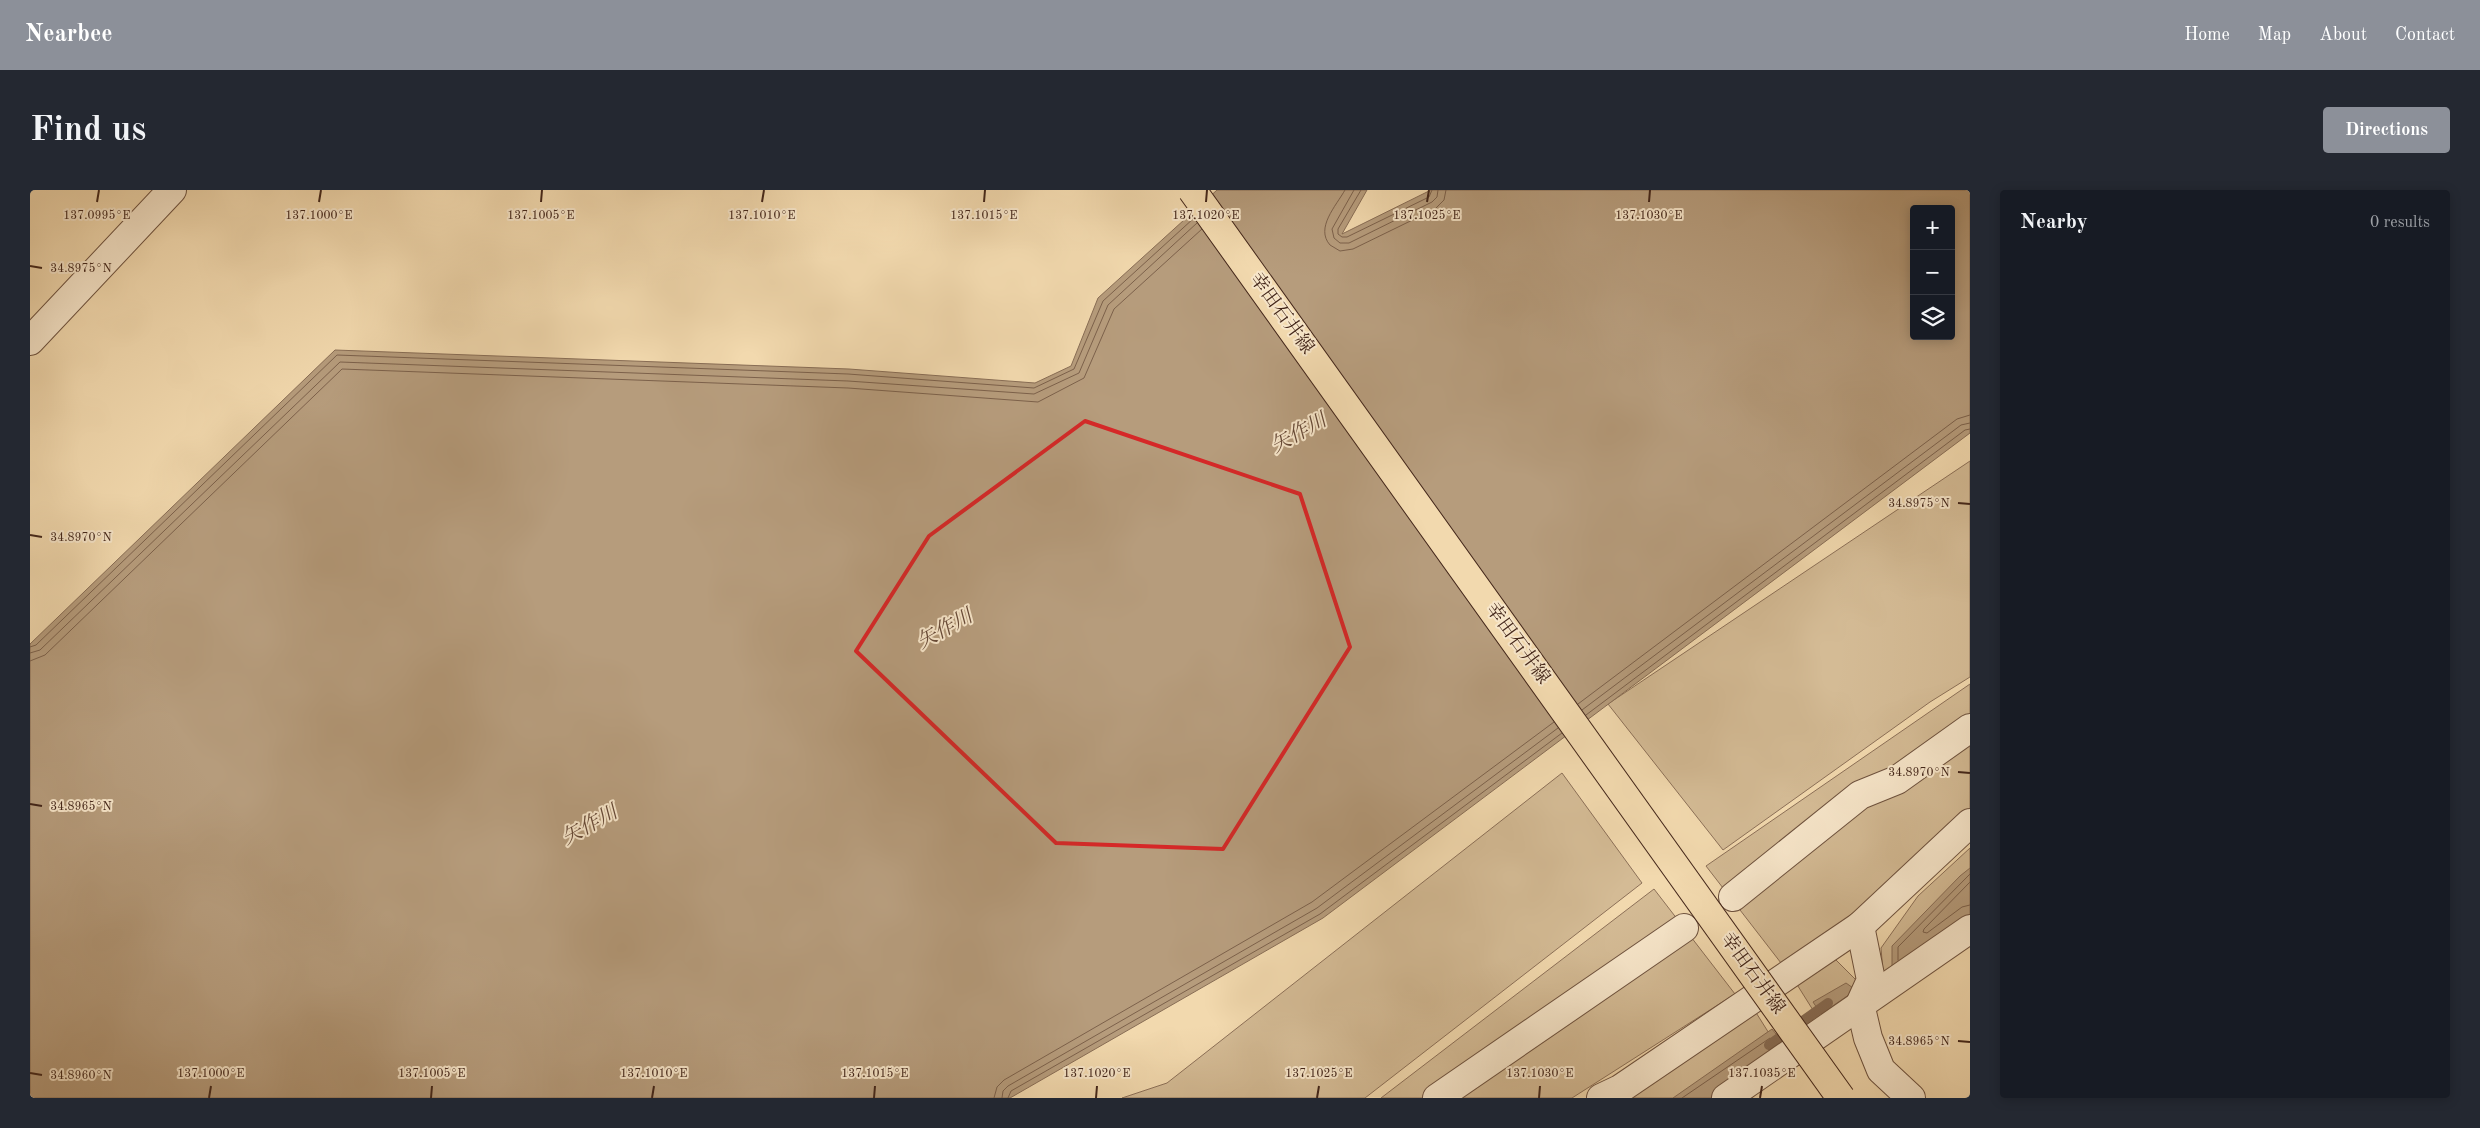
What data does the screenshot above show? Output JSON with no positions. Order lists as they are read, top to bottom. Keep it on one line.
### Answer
{"streets":{"main road":["幸田石井線"]},"water":["矢作川"],"page":{"header":"Nearbee","nav":["Home","Map","About","Contact"],"buttons":"Directions","title":"Find us","heading":["Nearby","0 results"],"map_buttons":["+","−"]},"coordinates":["137.0995°E","137.1000°E","137.1005°E","137.1010°E","137.1015°E","137.1020°E","137.1025°E","137.1030°E","34.8975°N","34.8970°N","34.8965°N","137.1035°E","34.8960°N"]}
